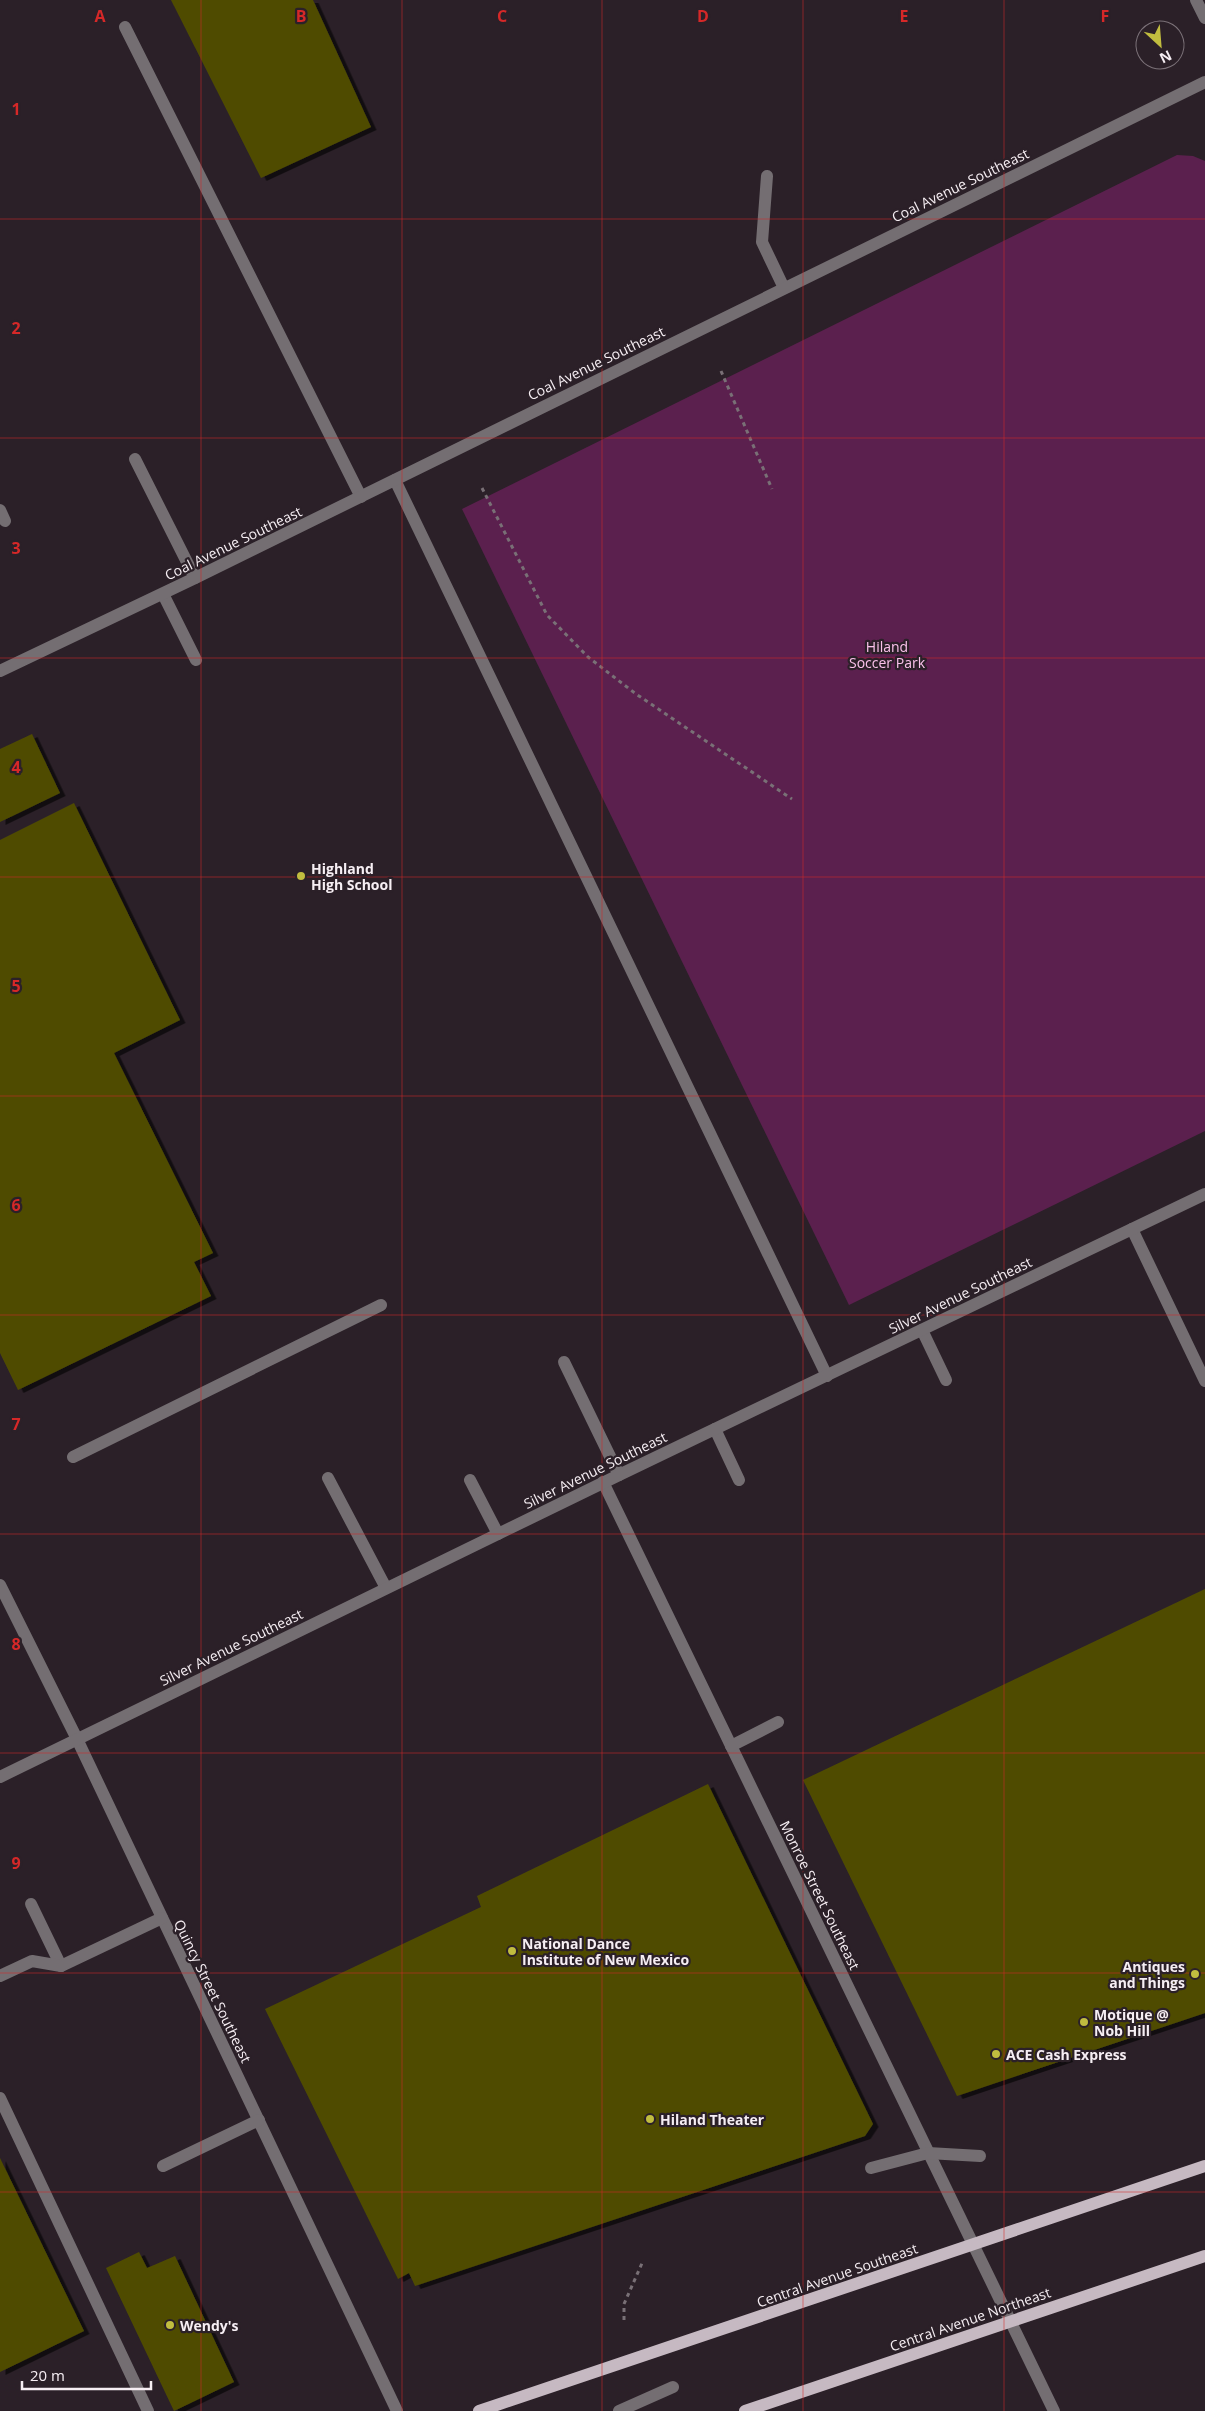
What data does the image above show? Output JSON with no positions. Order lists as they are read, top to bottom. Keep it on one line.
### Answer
{"streets":{"main road":["Central Avenue Southeast","Central Avenue Northeast"],"street":["Coal Avenue Southeast","Silver Avenue Southeast","Monroe Street Southeast","Quincy Street Southeast"]},"crossings":[["Silver Avenue Southeast","Monroe Street Southeast"],["Silver Avenue Southeast","Quincy Street Southeast"],["Monroe Street Southeast","Central Avenue Southeast"],["Monroe Street Southeast","Central Avenue Northeast"]],"parks":["Hiland Soccer Park"],"places":["Highland High School","National Dance Institute of New Mexico","Antiques and Things","Motique @ Nob Hill","ACE Cash Express","Hiland Theater","Wendy's"],"scale_bar":"20 m","north":"bottom right","grid":{"columns":["A","B","C","D","E","F"],"rows":["1","2","3","4","5","6","7","8","9"]}}
